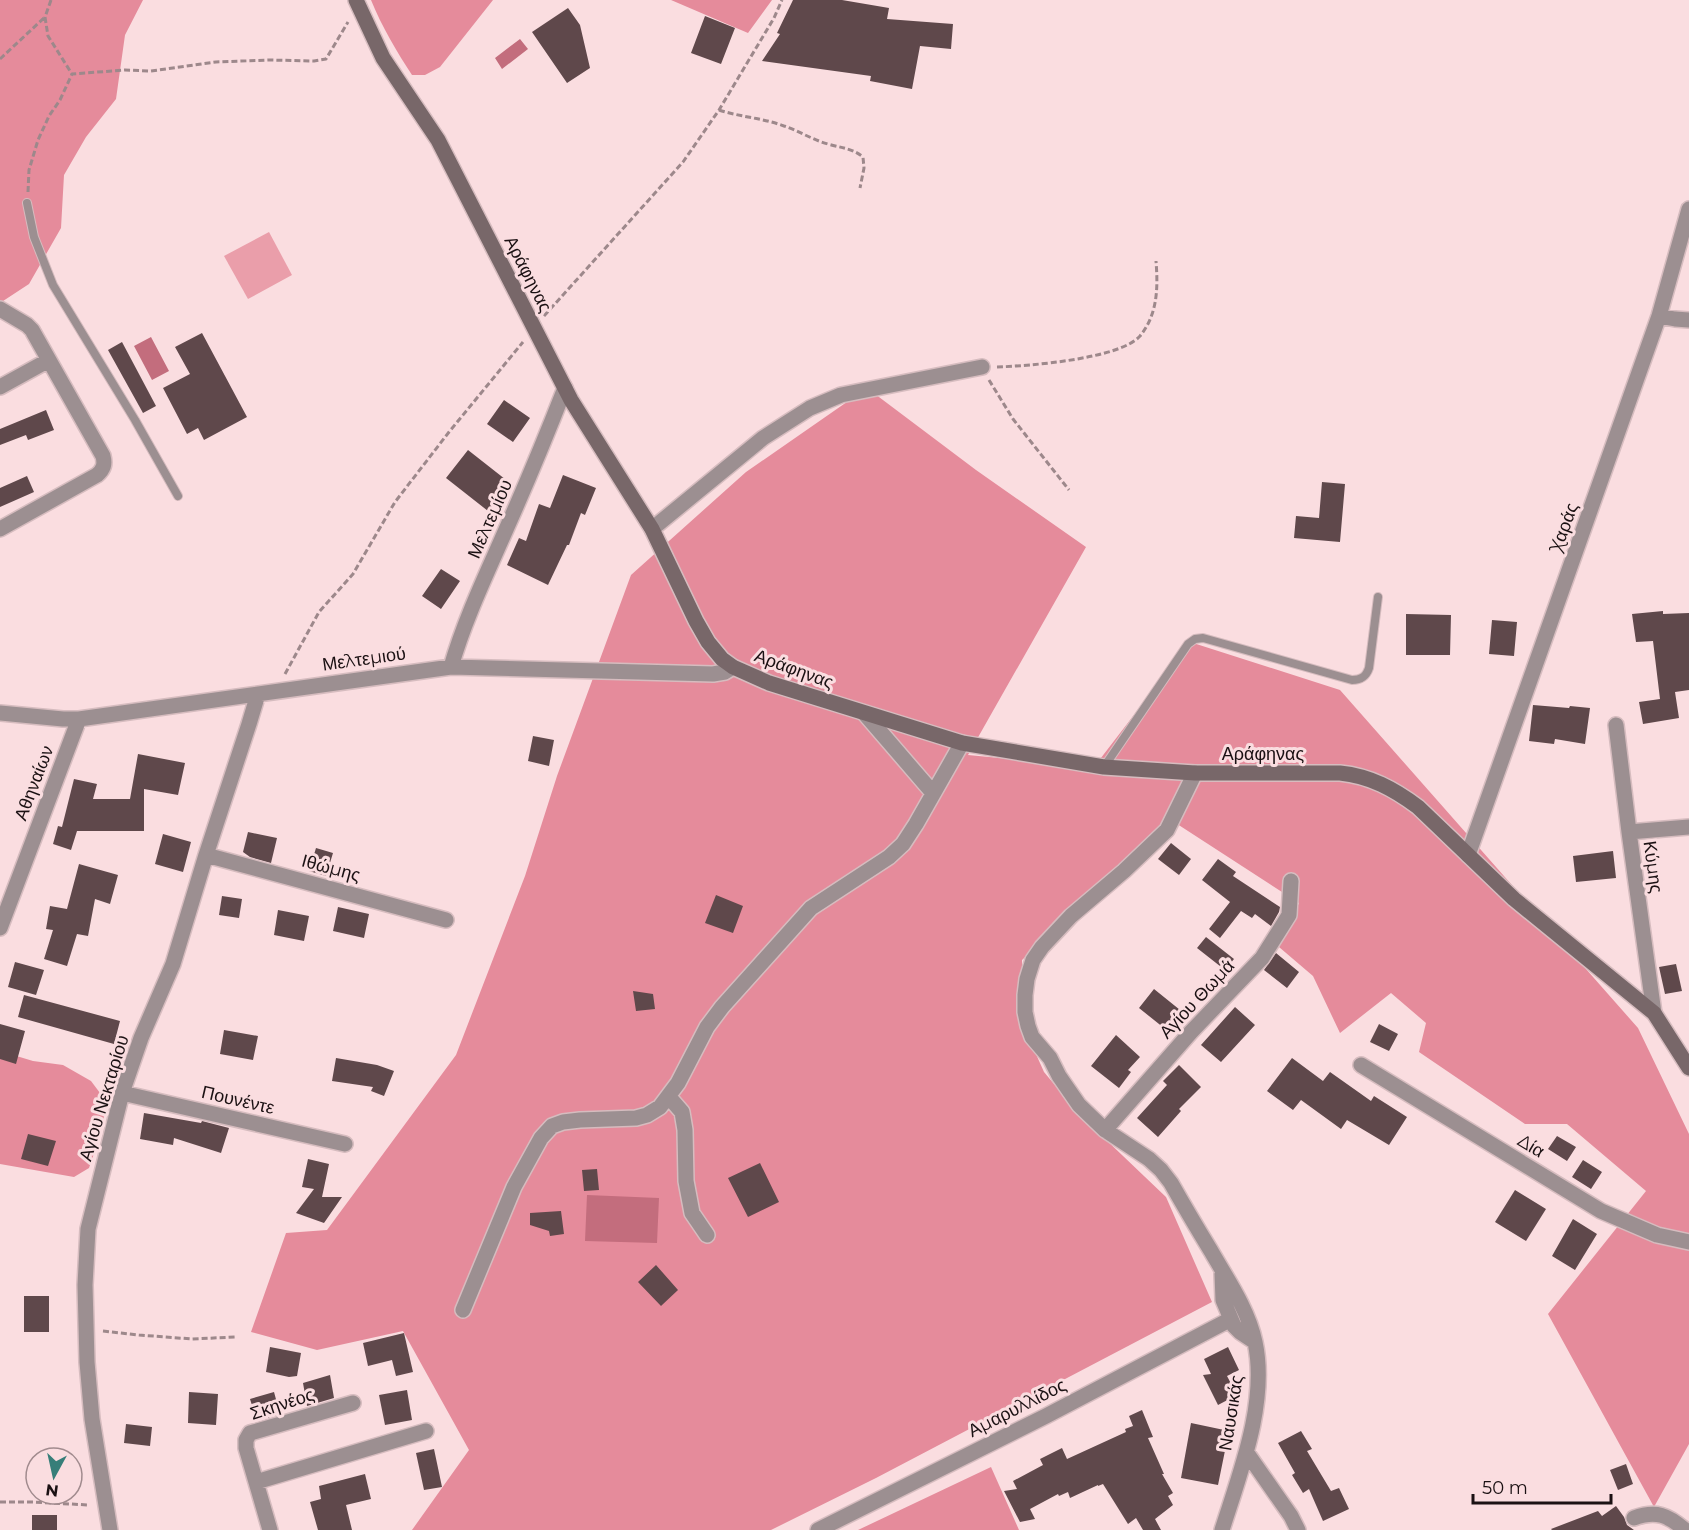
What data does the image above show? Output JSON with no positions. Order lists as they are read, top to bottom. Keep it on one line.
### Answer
{"streets":{"main road":["Αράφηνας"],"street":["Μελτεμίου","Χαράς","Μελτεμιού","Αθηναίων","Κύμης","Ιθώμης","Αγίου Θωμά","Αγίου Νεκταρίου","Πουνέντε","Δία","Σκηνέος","Αμαρυλλίδος","Ναυσικάς"]},"crossings":[["Αράφηνας","Μελτεμίου"],["Αράφηνας","Χαράς"],["Αράφηνας","Μελτεμιού"],["Αράφηνας","Κύμης"],["Αράφηνας","Ναυσικάς"],["Μελτεμίου","Μελτεμιού"],["Μελτεμιού","Αθηναίων"],["Μελτεμιού","Αγίου Νεκταρίου"],["Ιθώμης","Αγίου Νεκταρίου"],["Αγίου Θωμά","Ναυσικάς"],["Αγίου Νεκταρίου","Πουνέντε"]],"scale_bar":"50 m","north":"bottom"}
